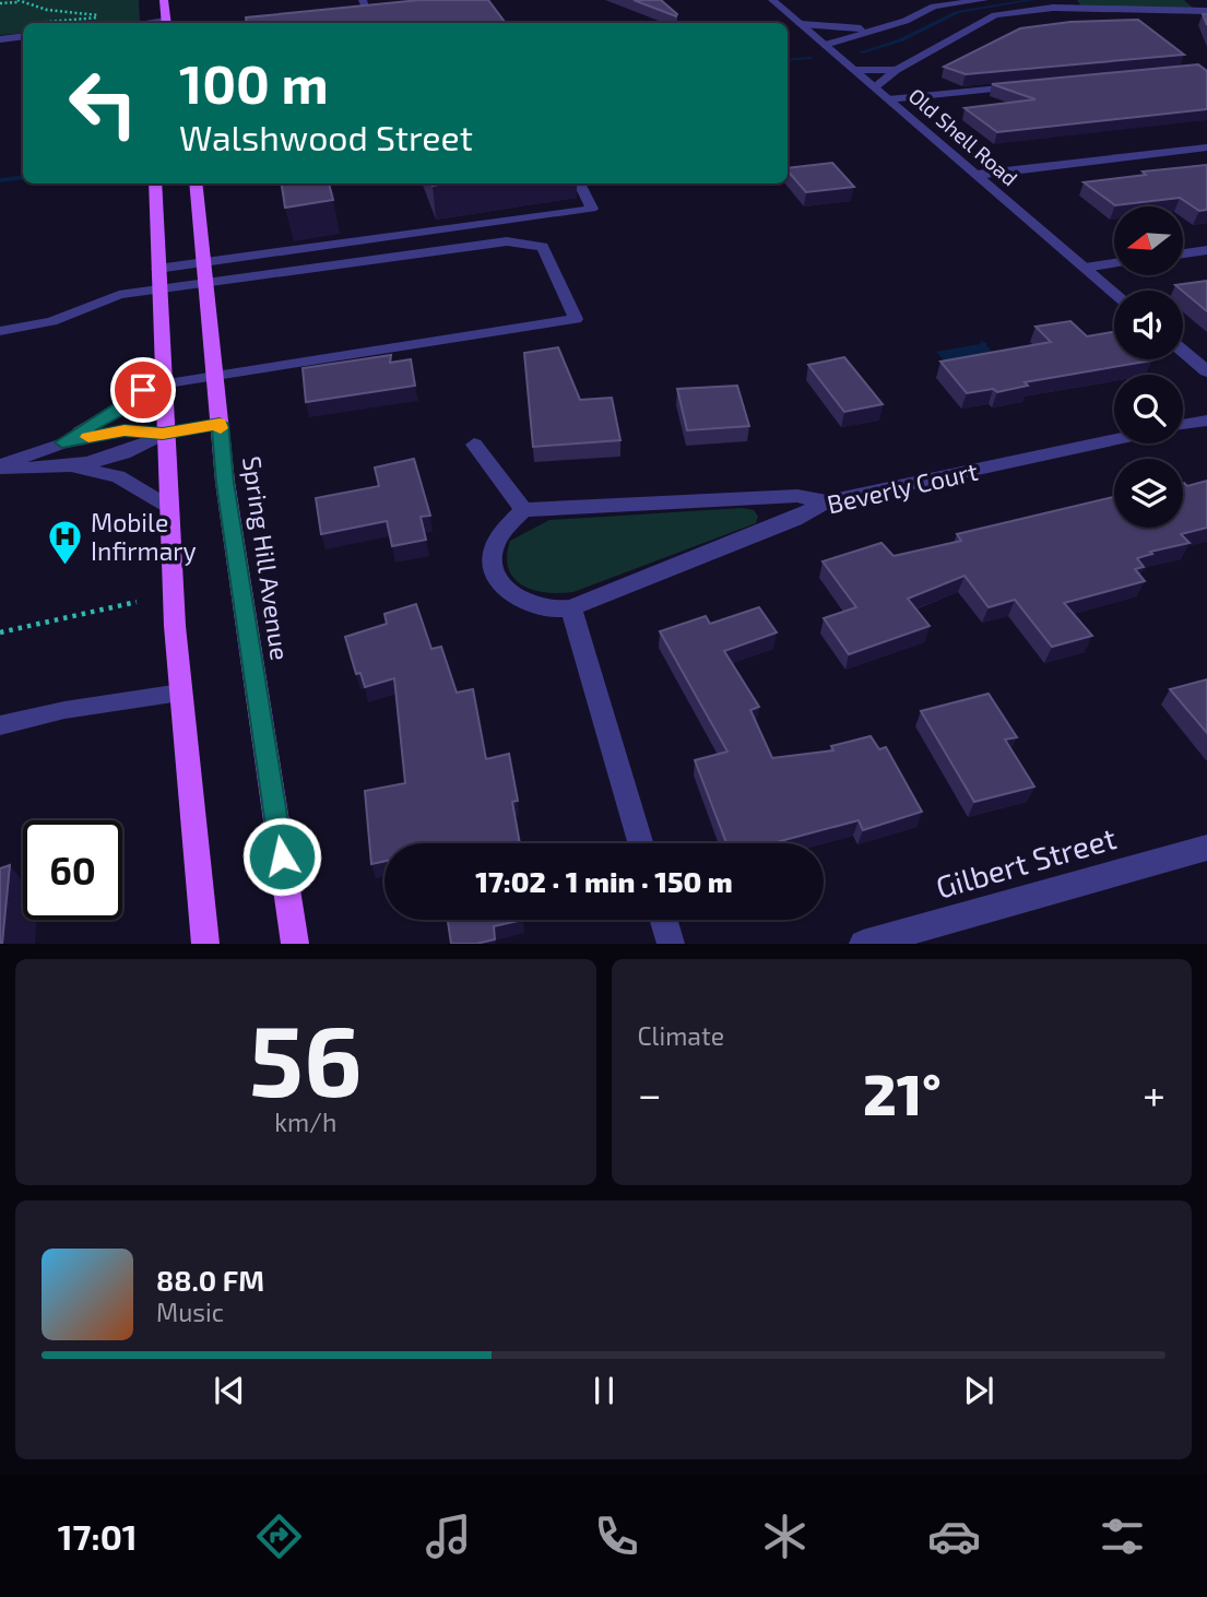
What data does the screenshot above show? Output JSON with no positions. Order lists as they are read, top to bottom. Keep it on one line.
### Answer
{"streets":{"main road":["Spring Hill Avenue"],"street":["Old Shell Road","Beverly Court","Gilbert Street"]},"places":{"hospital":["Mobile Infirmary"]},"north":"left","page":{"turn":["100 m","Walshwood Street"],"limit":"60","trip":"17:02 · 1 min · 150 m","tile":[["56","km/h"],"Climate"],"heat":["−","21°","+"],"song":["88.0 FM","Music"],"tabs":"17:01"}}
